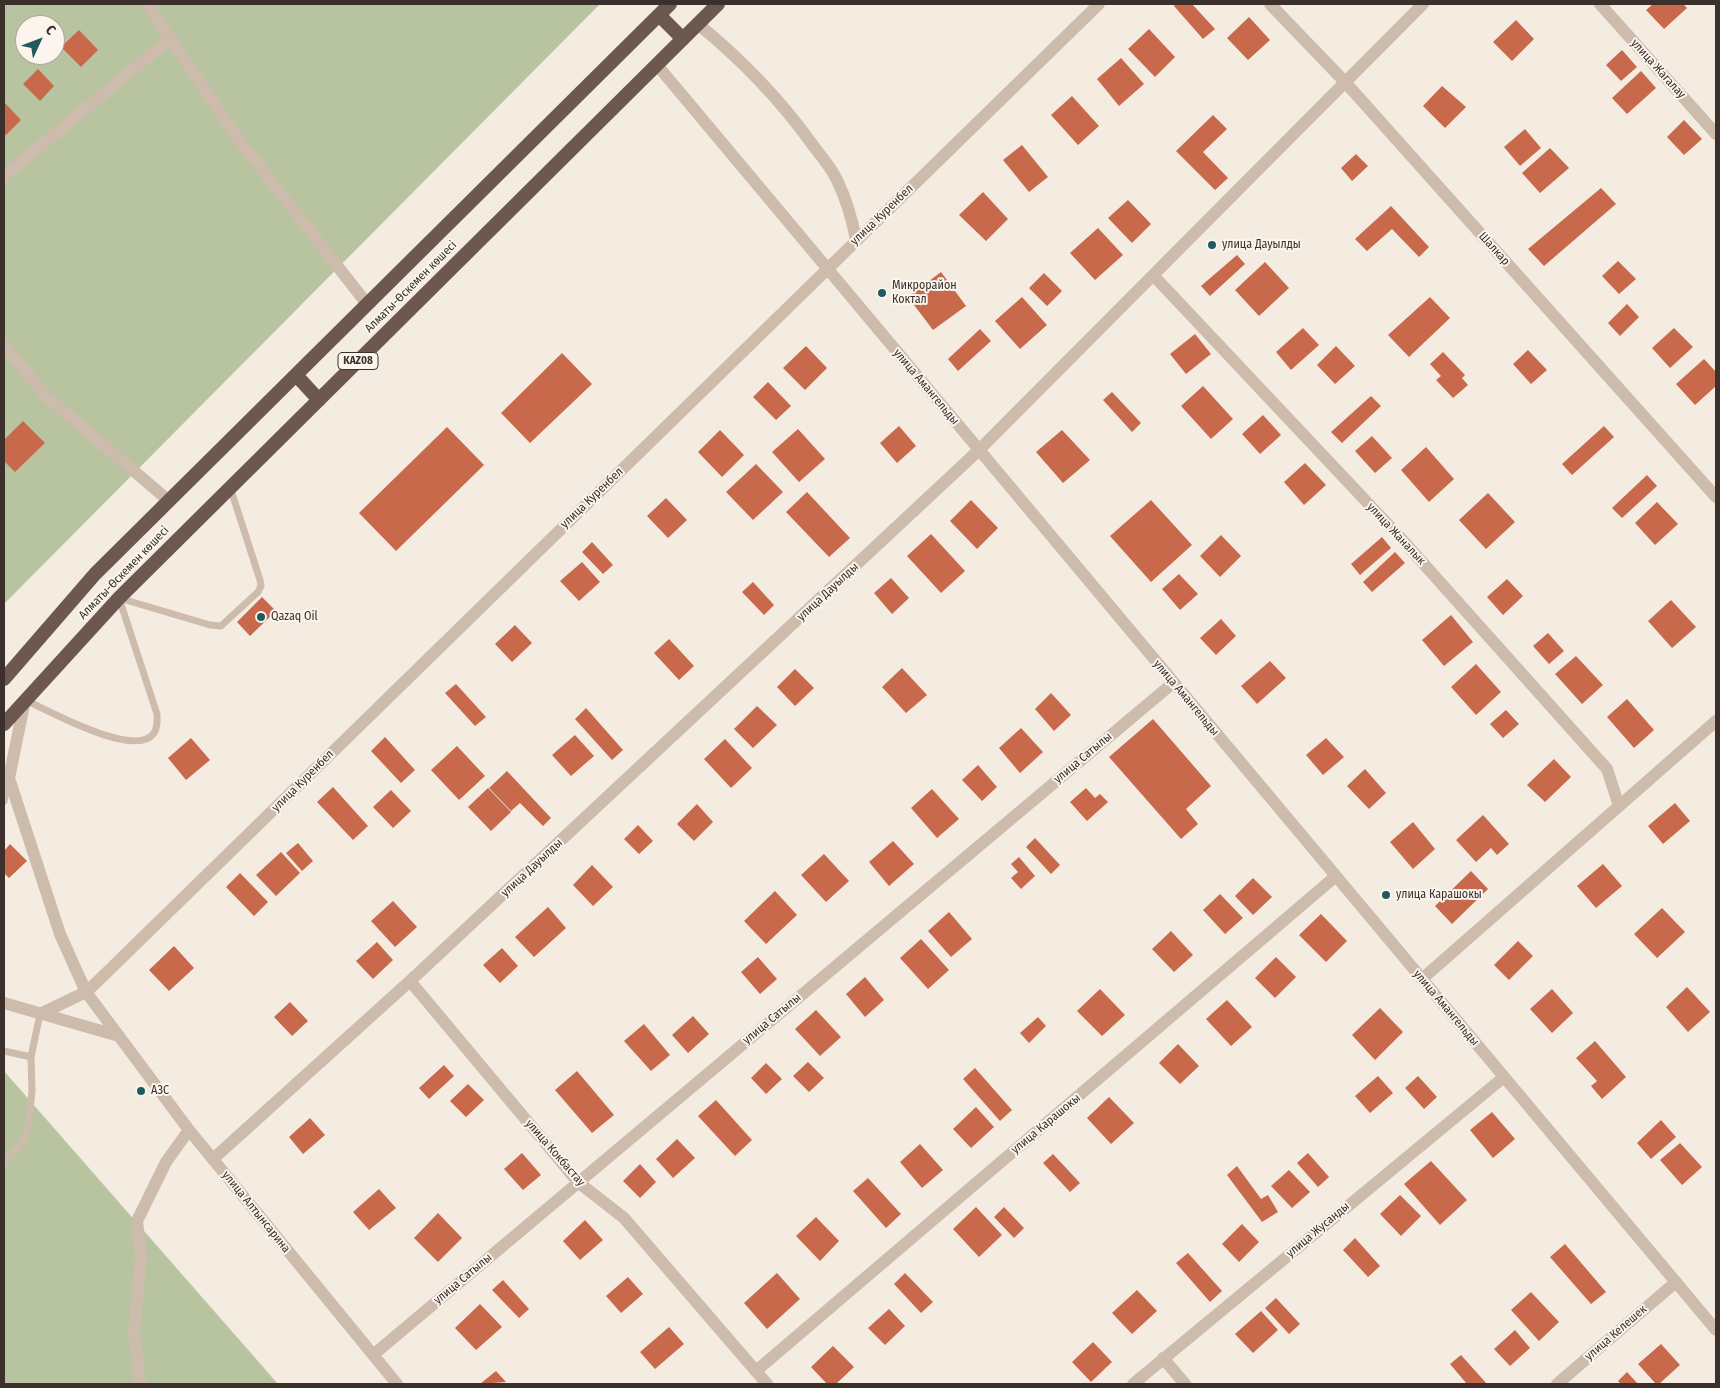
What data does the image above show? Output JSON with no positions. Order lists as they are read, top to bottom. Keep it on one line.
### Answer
{"streets":{"highway":["Алматы-Өскемен көшесі","KAZ08"],"street":["улица Жагалау","улица Куренбел","Шалкар","улица Амангельды","улица Жаналык","улица Дауылды","улица Сатылы","улица Карашокы","улица Кокбастау","улица Алтынсарина","улица Жусанды","улица Келешек"]},"crossings":[["улица Куренбел","улица Амангельды"],["улица Куренбел","улица Алтынсарина"],["Шалкар","улица Дауылды"],["Алматы-Өскемен көшесі","улица Амангельды"],["улица Амангельды","улица Дауылды"],["улица Амангельды","улица Сатылы"],["улица Амангельды","улица Карашокы"],["улица Амангельды","улица Жусанды"],["улица Амангельды","улица Келешек"],["улица Жаналык","улица Дауылды"],["улица Дауылды","улица Кокбастау"],["улица Дауылды","улица Алтынсарина"],["улица Сатылы","улица Кокбастау"],["улица Сатылы","улица Алтынсарина"],["улица Карашокы","улица Кокбастау"]],"places":["улица Дауылды","Микрорайон Коктал","Qazaq Oil","улица Карашокы","АЗС"],"north":"top right"}
